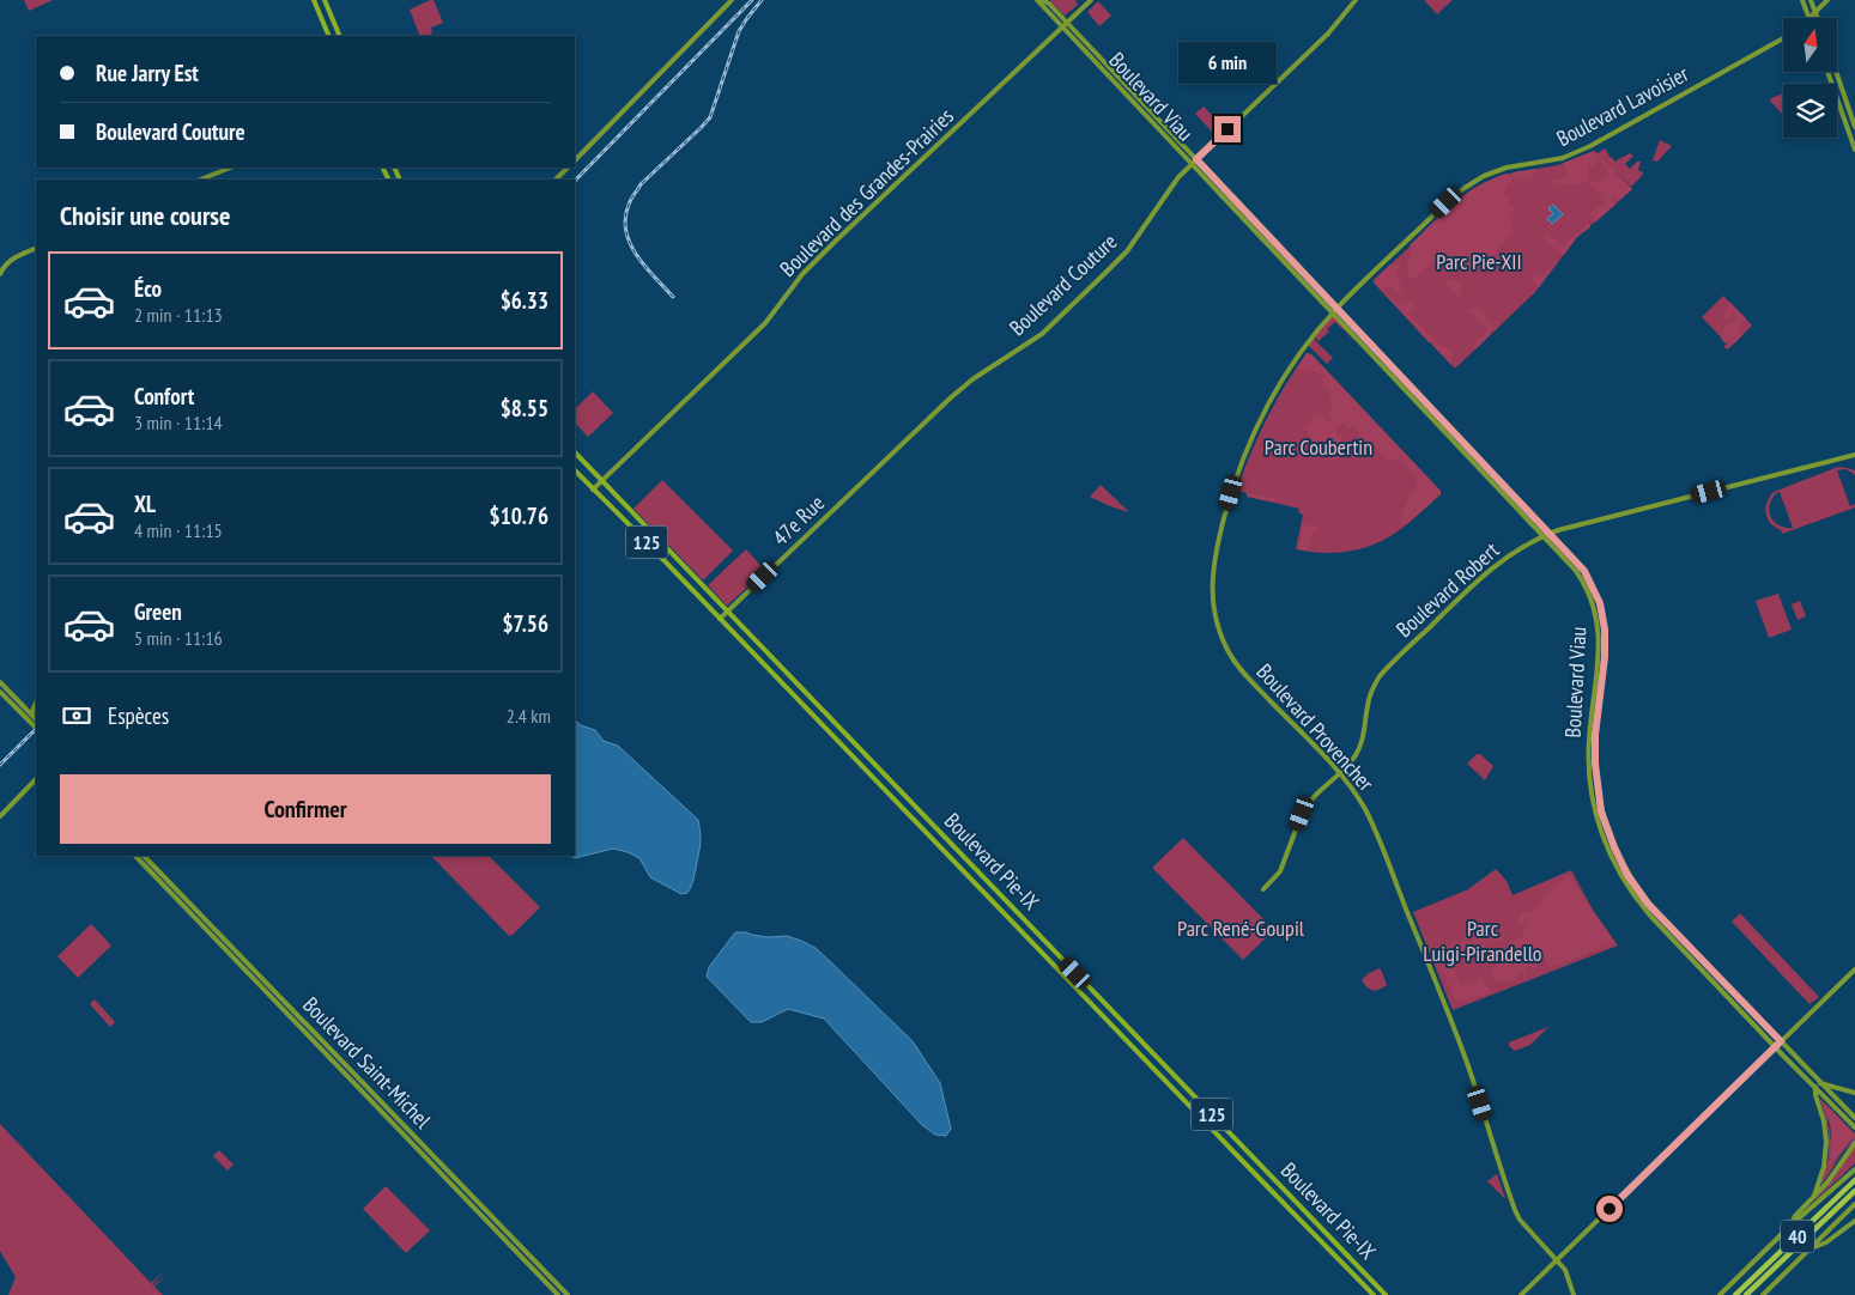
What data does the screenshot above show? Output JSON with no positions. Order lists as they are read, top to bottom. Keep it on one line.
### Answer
{"streets":{"highway":["40"],"main road":["Boulevard Viau","Boulevard Lavoisier","Boulevard des Grandes-Prairies","Boulevard Couture","47e Rue","125","Boulevard Robert","Boulevard Provencher","Boulevard Pie-IX","Boulevard Saint-Michel"]},"crossings":[["Boulevard Viau","Boulevard Lavoisier"],["Boulevard Viau","Boulevard des Grandes-Prairies"],["Boulevard Viau","Boulevard Couture"],["Boulevard Viau","Boulevard Robert"],["Boulevard Lavoisier","Boulevard Provencher"],["Boulevard des Grandes-Prairies","Boulevard Pie-IX"],["Boulevard Couture","47e Rue"],["47e Rue","Boulevard Pie-IX"],["Boulevard Robert","Boulevard Provencher"]],"parks":["Parc Pie-XII","Parc Coubertin","Parc René-Goupil","Parc Luigi-Pirandello"],"north":"top","page":{"banner":["Rue Jarry Est","Boulevard Couture"],"bubble":"6 min","heading":"Choisir une course","list":[{"name":"Éco","note":"2 min · 11:13","value":"$6.33"},{"name":"Confort","note":"3 min · 11:14","value":"$8.55"},{"name":"XL","note":"4 min · 11:15","value":"$10.76"},{"name":"Green","note":"5 min · 11:16","value":"$7.56"}],"pay":["Espèces","2.4 km"],"buttons":"Confirmer"}}
